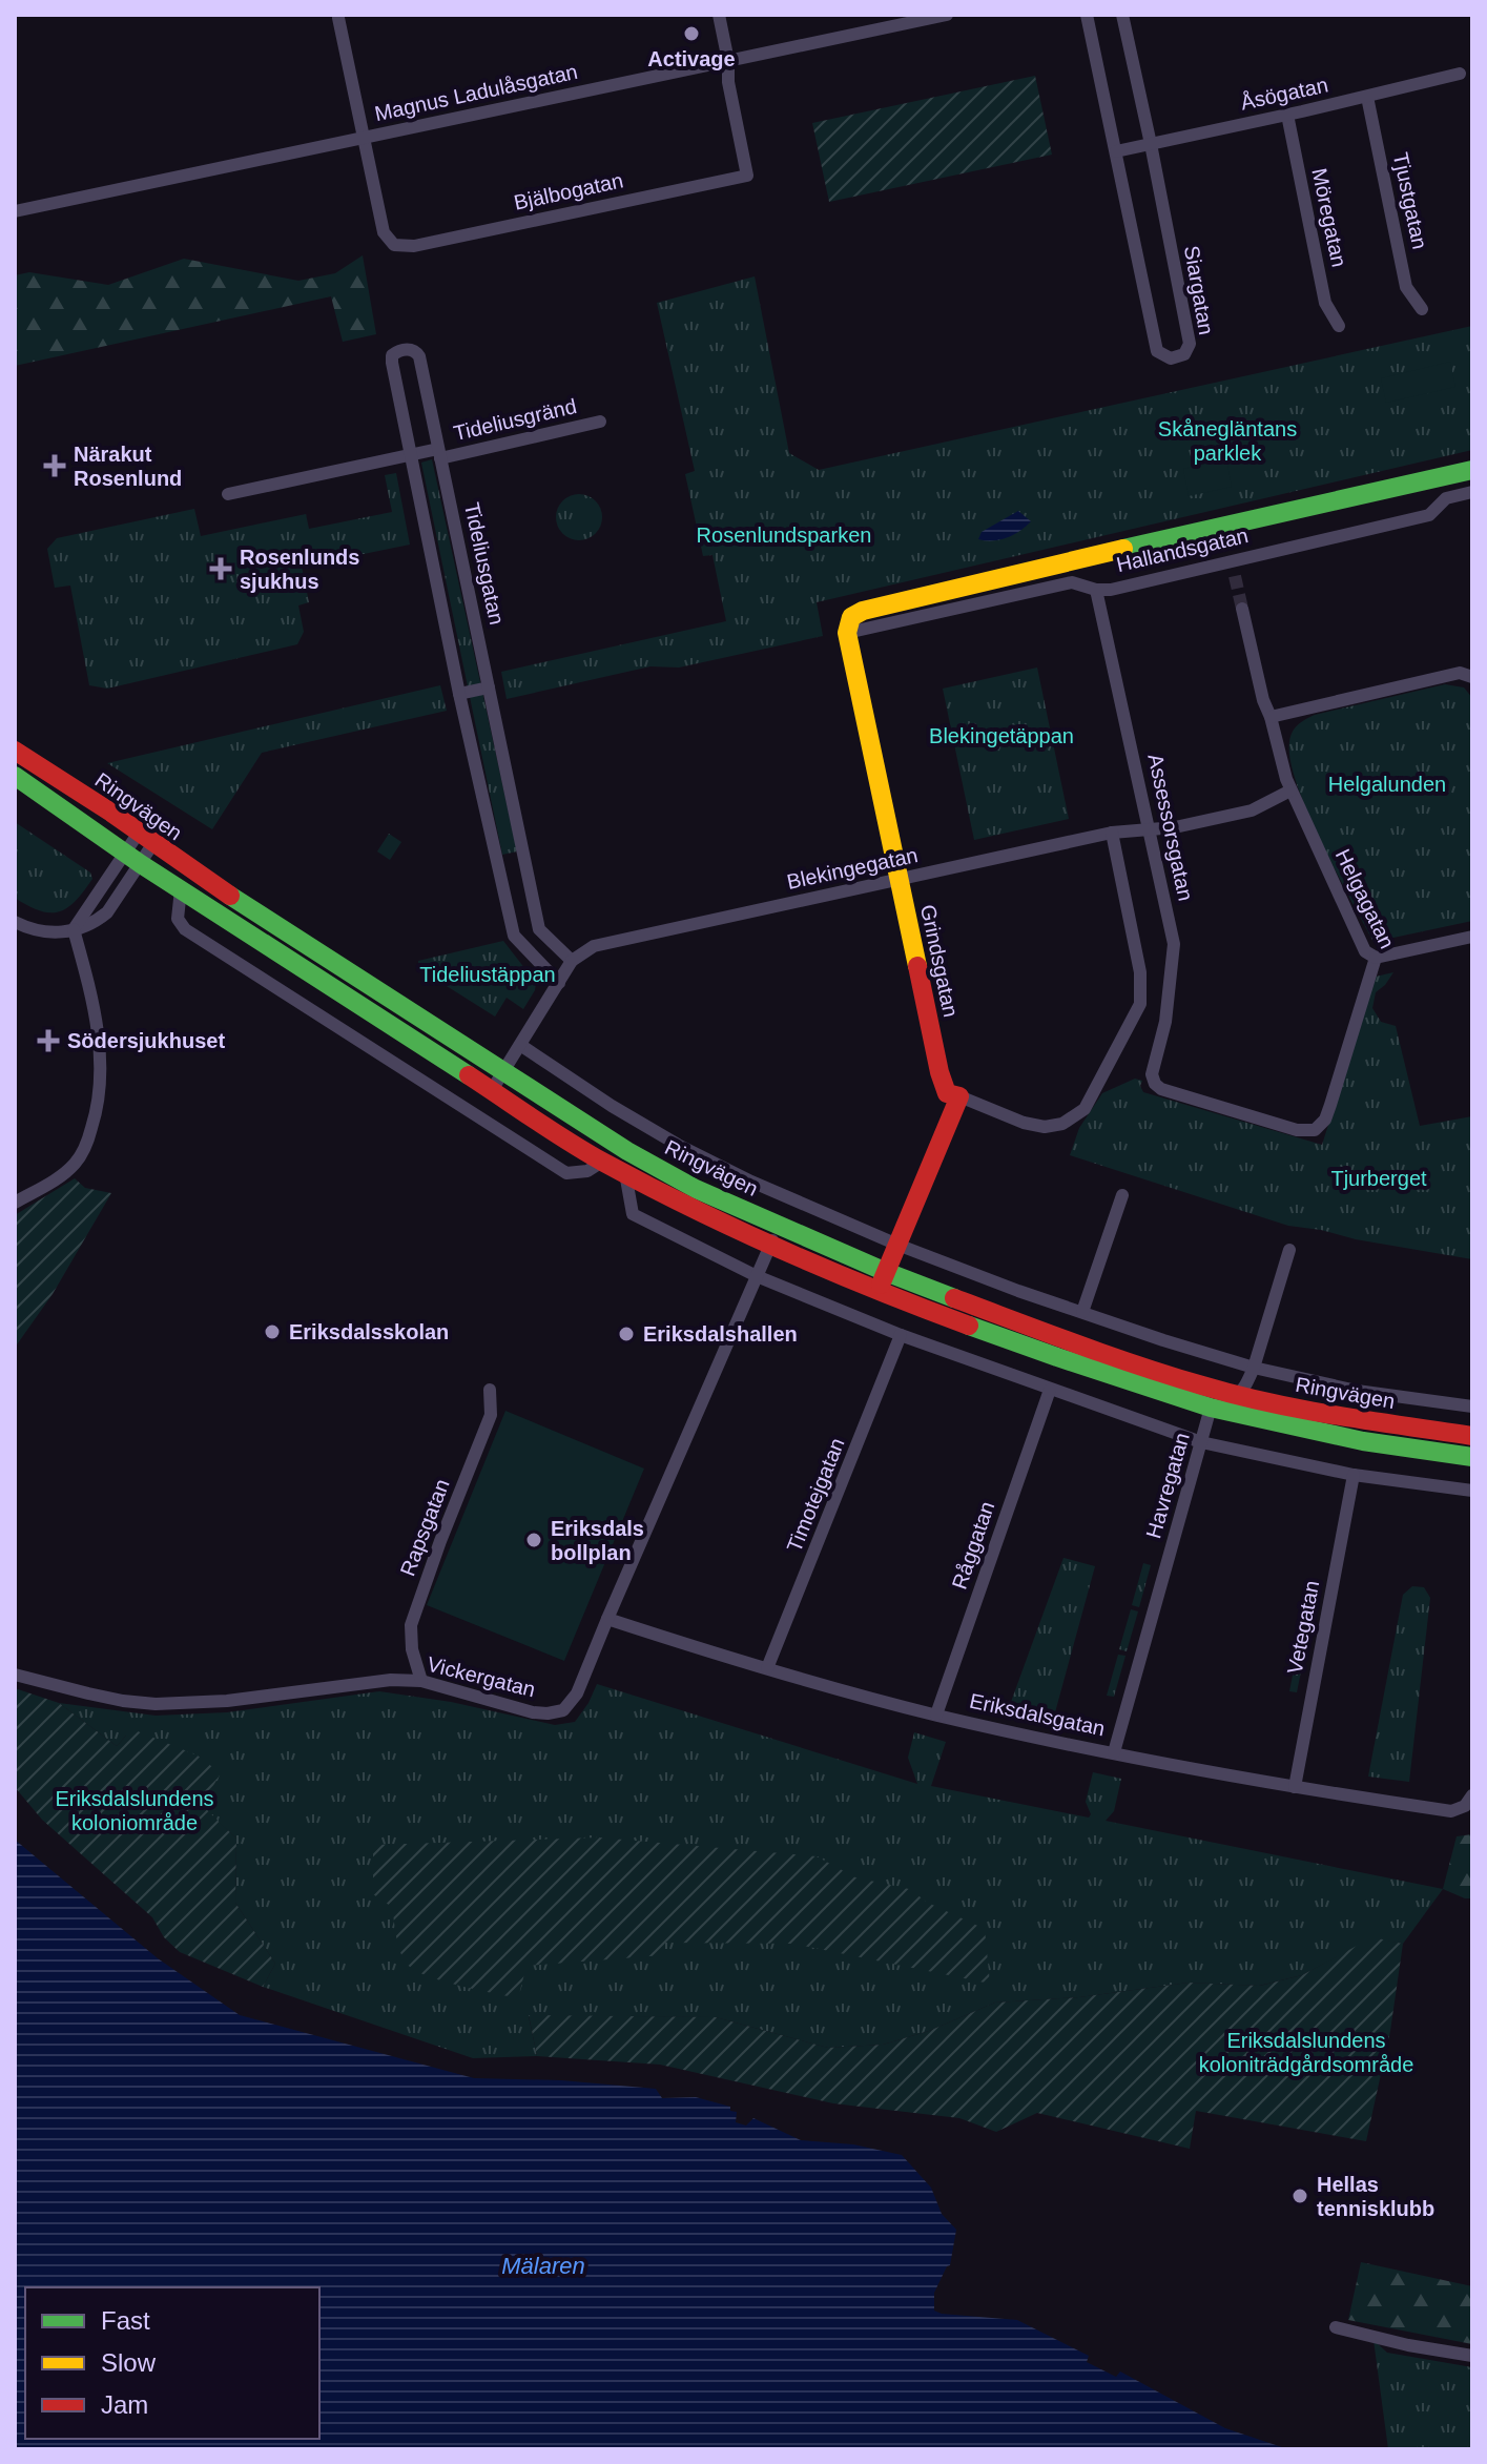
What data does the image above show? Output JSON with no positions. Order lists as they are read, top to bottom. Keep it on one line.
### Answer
{"streets":{"main road":["Hallandsgatan","Ringvägen","Grindsgatan"],"street":["Magnus Ladulåsgatan","Åsögatan","Bjälbogatan","Tjustgatan","Möregatan","Siargatan","Tideliusgränd","Tideliusgatan","Assessorsgatan","Blekingegatan","Helgagatan","Havregatan","Timotejgatan","Rapsgatan","Råggatan","Vetegatan","Vickergatan","Eriksdalsgatan"]},"crossings":[["Magnus Ladulåsgatan","Bjälbogatan"],["Åsögatan","Tjustgatan"],["Åsögatan","Möregatan"],["Åsögatan","Siargatan"],["Tideliusgränd","Tideliusgatan"],["Hallandsgatan","Assessorsgatan"],["Hallandsgatan","Grindsgatan"],["Tideliusgatan","Blekingegatan"],["Ringvägen","Havregatan"],["Ringvägen","Vickergatan"],["Assessorsgatan","Blekingegatan"],["Assessorsgatan","Helgagatan"],["Blekingegatan","Helgagatan"],["Blekingegatan","Grindsgatan"],["Havregatan","Eriksdalsgatan"],["Timotejgatan","Eriksdalsgatan"],["Rapsgatan","Vickergatan"],["Råggatan","Eriksdalsgatan"],["Vetegatan","Eriksdalsgatan"],["Vickergatan","Eriksdalsgatan"]],"water":["Mälaren"],"parks":["Skånegläntans parklek","Rosenlundsparken","Blekingetäppan","Helgalunden","Tideliustäppan","Tjurberget","Eriksdalslundens koloniområde","Eriksdalslundens koloniträdgårdsområde"],"places":{"other":["Activage","Eriksdalsskolan","Eriksdalshallen","Eriksdals bollplan","Hellas tennisklubb"],"health":["Närakut Rosenlund","Rosenlunds sjukhus","Södersjukhuset"]},"legend":["Fast","Slow","Jam"]}
